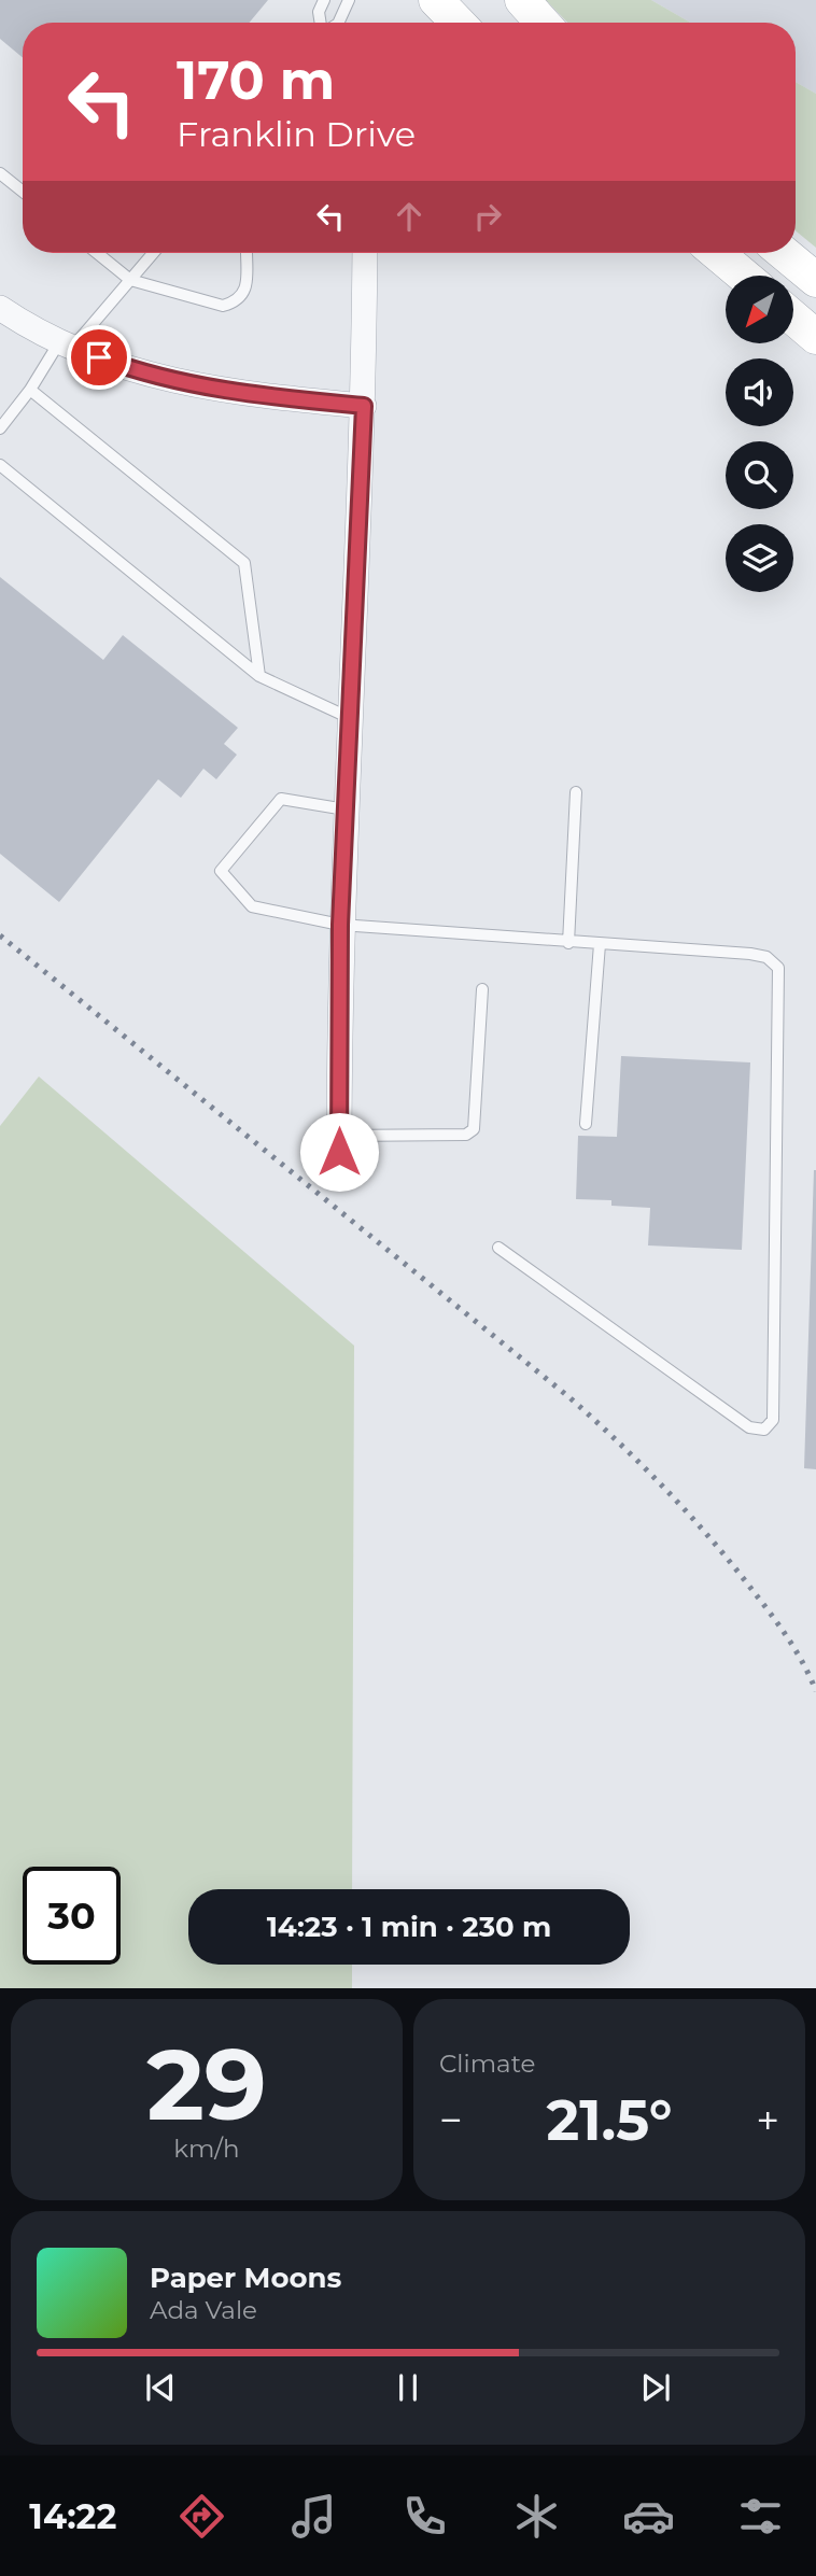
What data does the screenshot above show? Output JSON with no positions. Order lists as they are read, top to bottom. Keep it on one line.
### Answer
{"north":"bottom left","page":{"turn":["170 m","Franklin Drive"],"limit":"30","trip":"14:23 · 1 min · 230 m","tile":[["29","km/h"],"Climate"],"heat":["−","21.5°","+"],"song":["Paper Moons","Ada Vale"],"tabs":"14:22"}}
